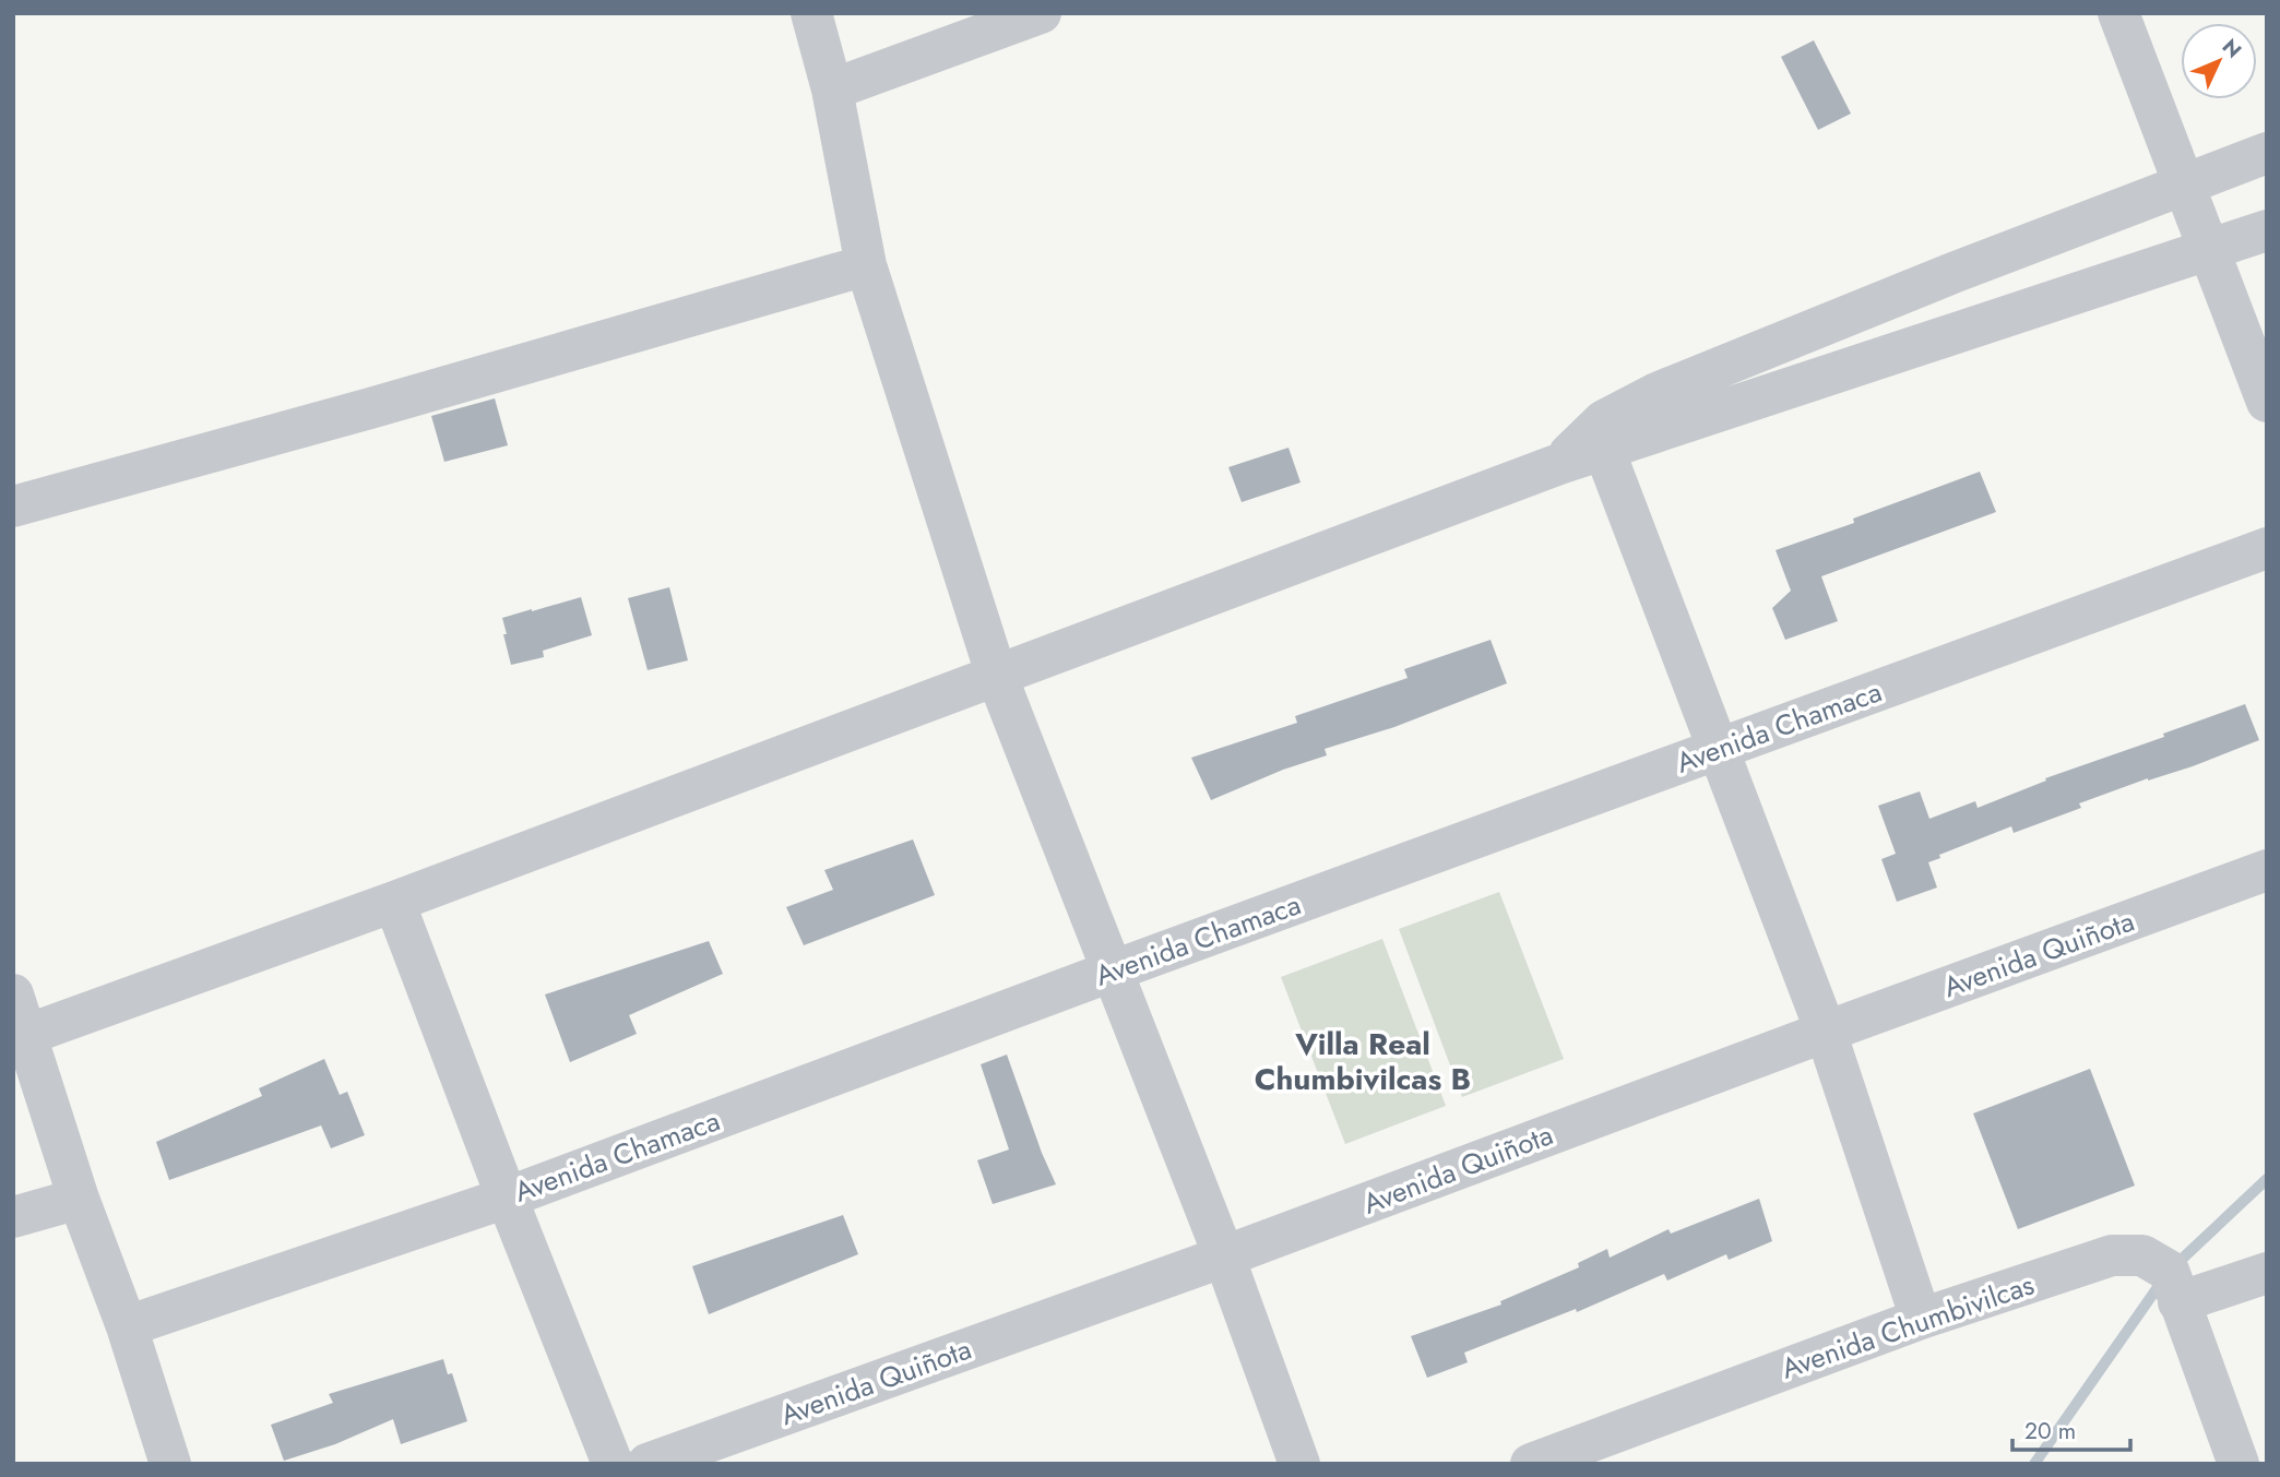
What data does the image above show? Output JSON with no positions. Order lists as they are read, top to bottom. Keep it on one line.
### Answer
{"streets":{"street":["Avenida Chamaca","Avenida Quiñota","Avenida Chumbivilcas"]},"districts":["Villa Real Chumbivilcas B"],"scale_bar":"20 m","north":"top right"}
